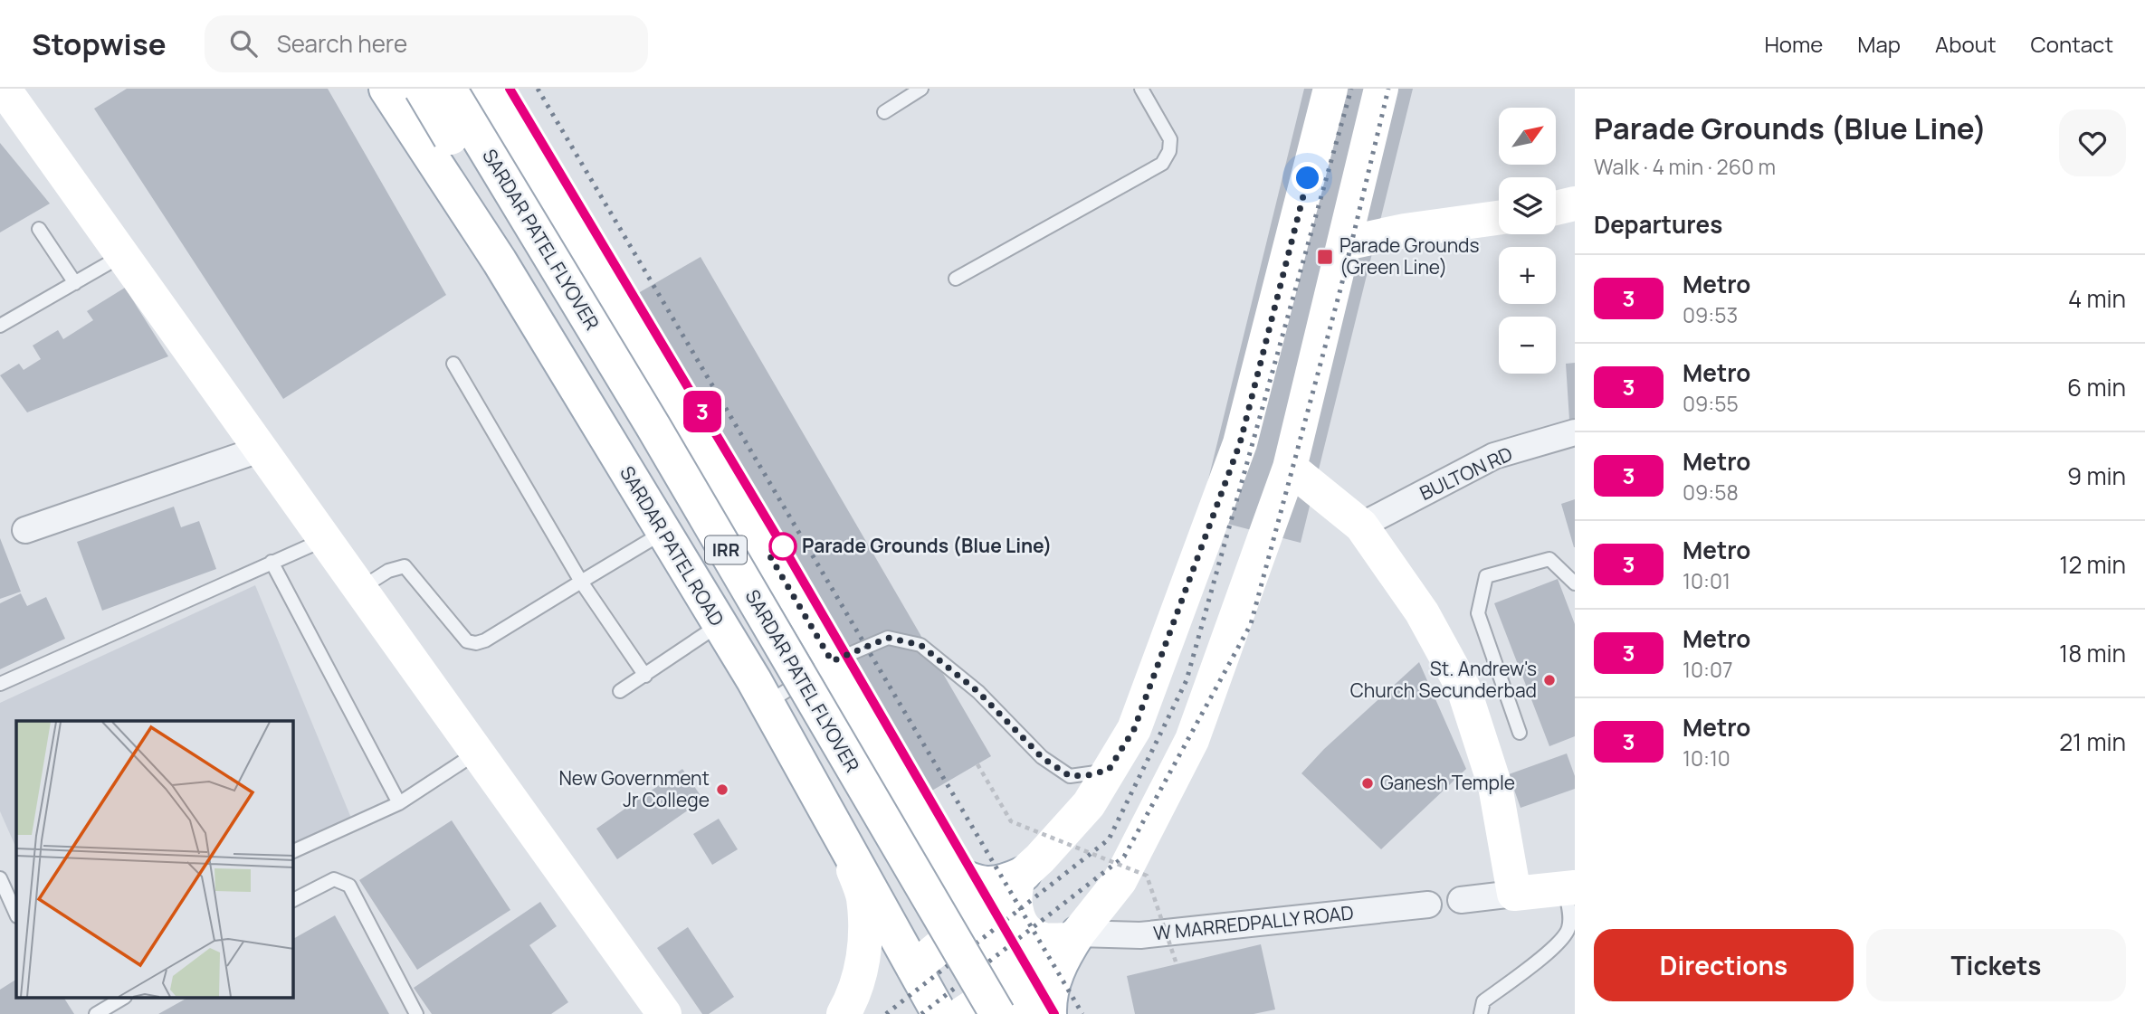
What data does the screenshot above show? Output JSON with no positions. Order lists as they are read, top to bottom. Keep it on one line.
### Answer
{"streets":{"main road":["SARDAR PATEL FLYOVER","SARDAR PATEL ROAD","IRR"],"street":["BULTON RD","W MARREDPALLY ROAD"]},"crossings":[["SARDAR PATEL ROAD","IRR"]],"places":{"transit":["Parade Grounds (Green Line)"],"other":["Parade Grounds (Blue Line)","St. Andrew's Church Secunderbad","Ganesh Temple","New Government Jr College"]},"lines":["metro line 3"],"north":"top right","page":{"header":"Stopwise","search":"Search here","nav":["Home","Map","About","Contact"],"on_map":"3","heading":[["Parade Grounds (Blue Line)","Walk · 4 min · 260 m"],"Departures"],"map_buttons":["+","−"],"list":[{"mark":"3","name":"Metro","note":"09:53","value":"4 min"},{"mark":"3","name":"Metro","note":"09:55","value":"6 min"},{"mark":"3","name":"Metro","note":"09:58","value":"9 min"},{"mark":"3","name":"Metro","note":"10:01","value":"12 min"},{"mark":"3","name":"Metro","note":"10:07","value":"18 min"},{"mark":"3","name":"Metro","note":"10:10","value":"21 min"}],"buttons":["Directions","Tickets"]}}
